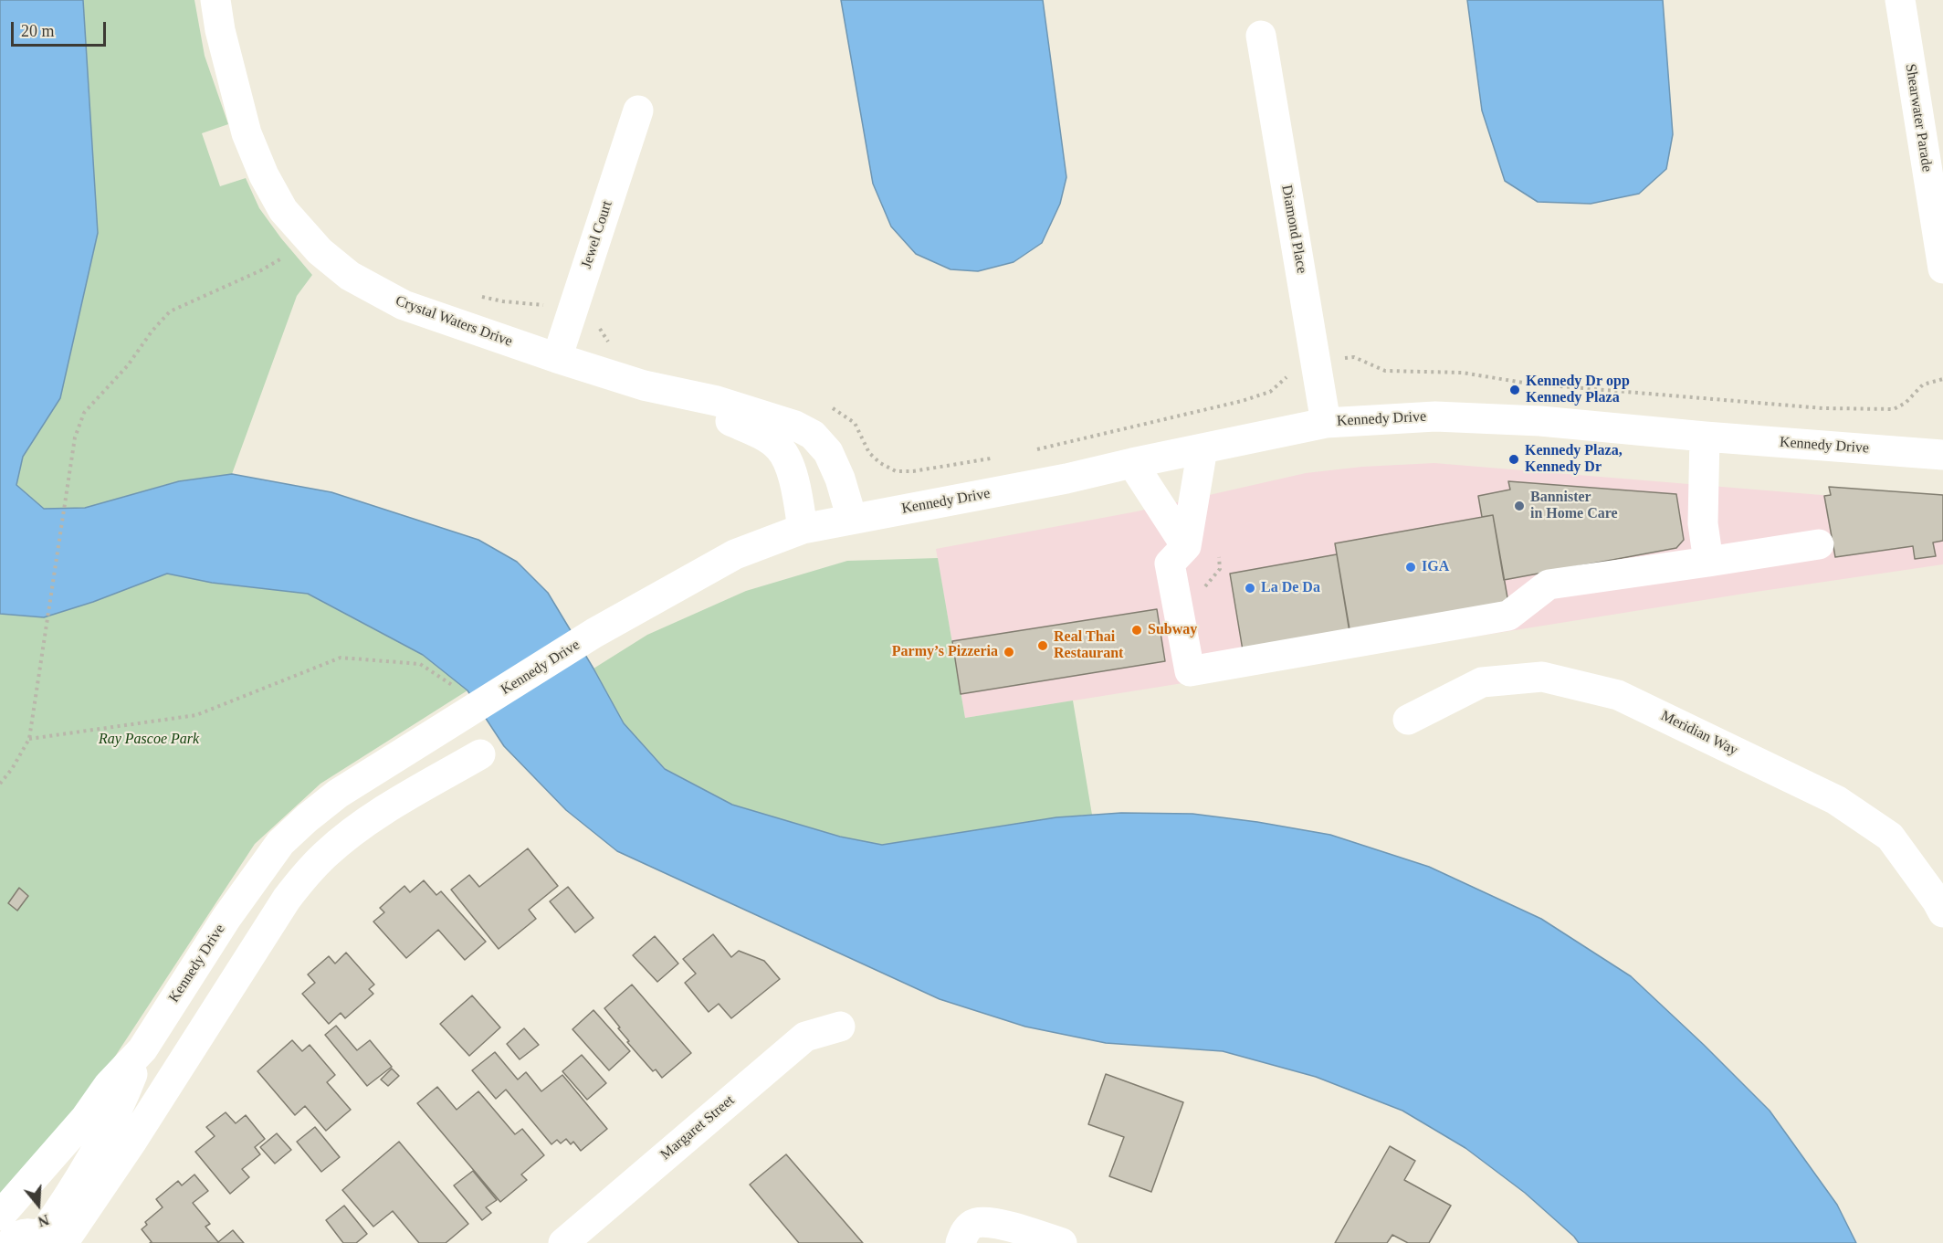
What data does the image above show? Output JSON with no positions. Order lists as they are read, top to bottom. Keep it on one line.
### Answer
{"streets":{"street":["Shearwater Parade","Diamond Place","Jewel Court","Crystal Waters Drive","Kennedy Drive","Meridian Way","Margaret Street"]},"crossings":[["Diamond Place","Kennedy Drive"],["Jewel Court","Crystal Waters Drive"],["Crystal Waters Drive","Kennedy Drive"]],"parks":["Ray Pascoe Park"],"places":["Kennedy Dr opp Kennedy Plaza","Kennedy Plaza, Kennedy Dr","Bannister in Home Care","IGA","La De Da","Subway","Real Thai Restaurant","Parmy’s Pizzeria"],"scale_bar":"20 m","north":"bottom"}
